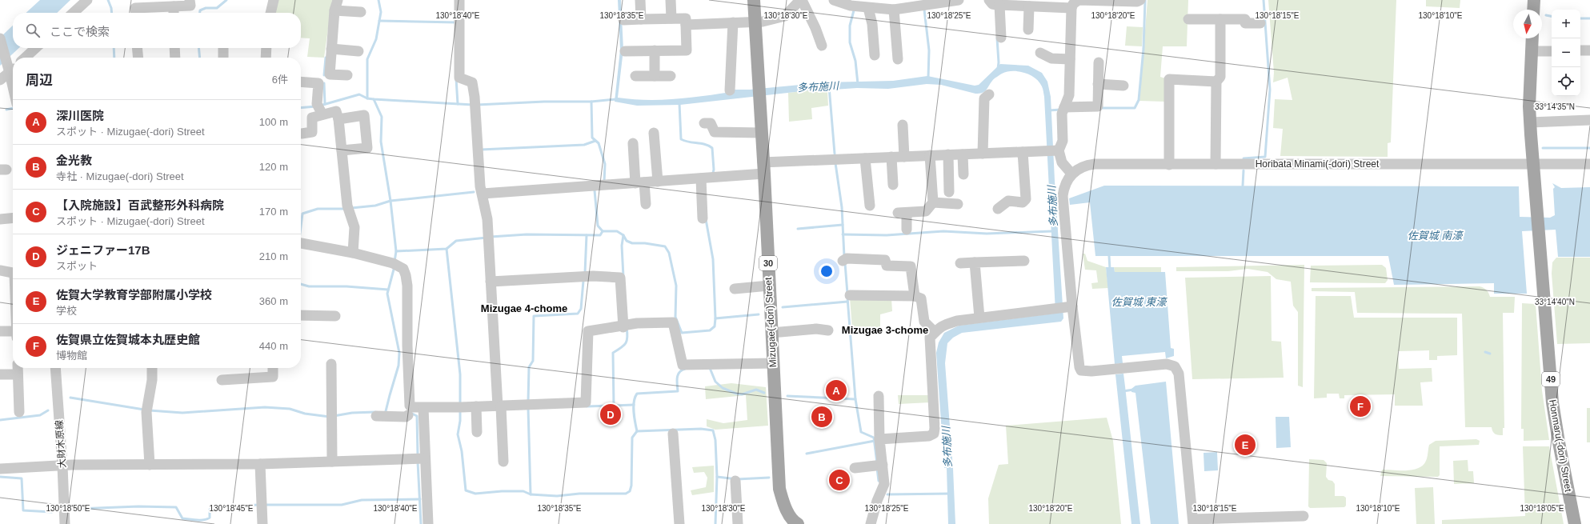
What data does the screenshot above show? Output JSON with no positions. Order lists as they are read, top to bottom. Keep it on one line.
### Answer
{"streets":{"main road":["30","Mizugae(-dori) Street","49","Honmaru(-dori) Street"],"street":["Horibata Minami(-dori) Street","大財木原線"]},"crossings":[["Horibata Minami(-dori) Street","49"],["Horibata Minami(-dori) Street","Honmaru(-dori) Street"],["49","Honmaru(-dori) Street"]],"districts":["Mizugae 4-chome","Mizugae 3-chome"],"water":["多布施川","佐賀城 南濠","佐賀城 東濠"],"north":"bottom","page":{"map_buttons":["+","−"],"search":"ここで検索","heading":["周辺","6件"],"list":[{"mark":"A","name":"深川医院","note":"スポット · Mizugae(-dori) Street","value":"100 m"},{"mark":"B","name":"金光教","note":"寺社 · Mizugae(-dori) Street","value":"120 m"},{"mark":"C","name":"【入院施設】百武整形外科病院","note":"スポット · Mizugae(-dori) Street","value":"170 m"},{"mark":"D","name":"ジェニファー17B","note":"スポット","value":"210 m"},{"mark":"E","name":"佐賀大学教育学部附属小学校","note":"学校","value":"360 m"},{"mark":"F","name":"佐賀県立佐賀城本丸歴史館","note":"博物館","value":"440 m"}],"pins":["A","F","D","B","E","C"]},"coordinates":["130°18'40\"E","130°18'35\"E","130°18'30\"E","130°18'25\"E","130°18'20\"E","130°18'15\"E","130°18'10\"E","33°14'35\"N","33°14'40\"N","130°18'50\"E","130°18'45\"E","130°18'05\"E"]}
